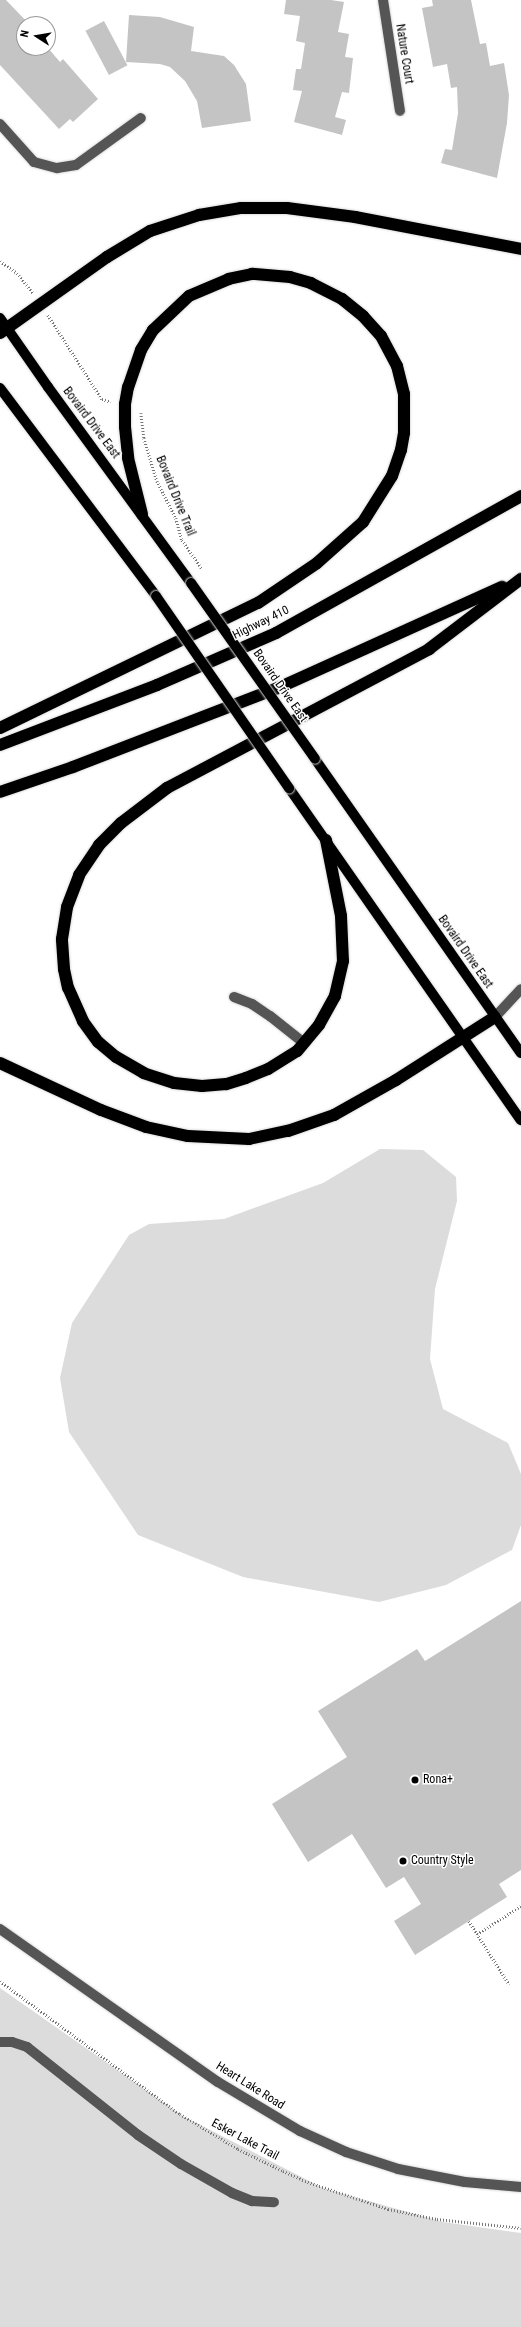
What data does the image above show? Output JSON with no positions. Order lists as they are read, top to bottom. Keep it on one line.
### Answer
{"streets":{"highway":["Highway 410"],"main road":["Bovaird Drive East"],"street":["Nature Court","Heart Lake Road"],"path":["Bovaird Drive Trail","Esker Lake Trail"]},"places":["Rona+","Country Style"],"north":"left"}
